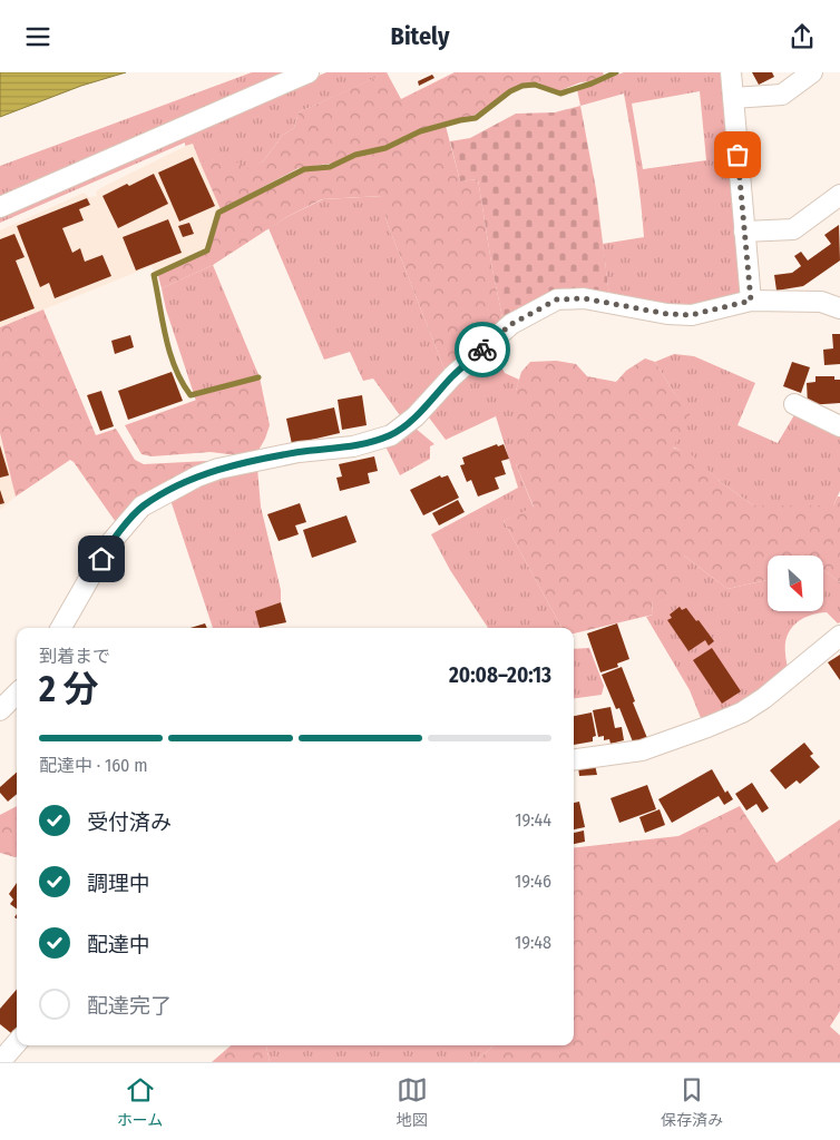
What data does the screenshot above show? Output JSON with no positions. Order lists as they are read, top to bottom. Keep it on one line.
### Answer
{"north":"bottom right","page":{"header":"Bitely","heading":["2 分","到着まで","20:08–20:13"],"bar":"配達中 · 160 m","list":[["受付済み","19:44"],["調理中","19:46"],["配達中","19:48"],"配達完了"],"tabs":["ホーム","地図","保存済み"]}}
